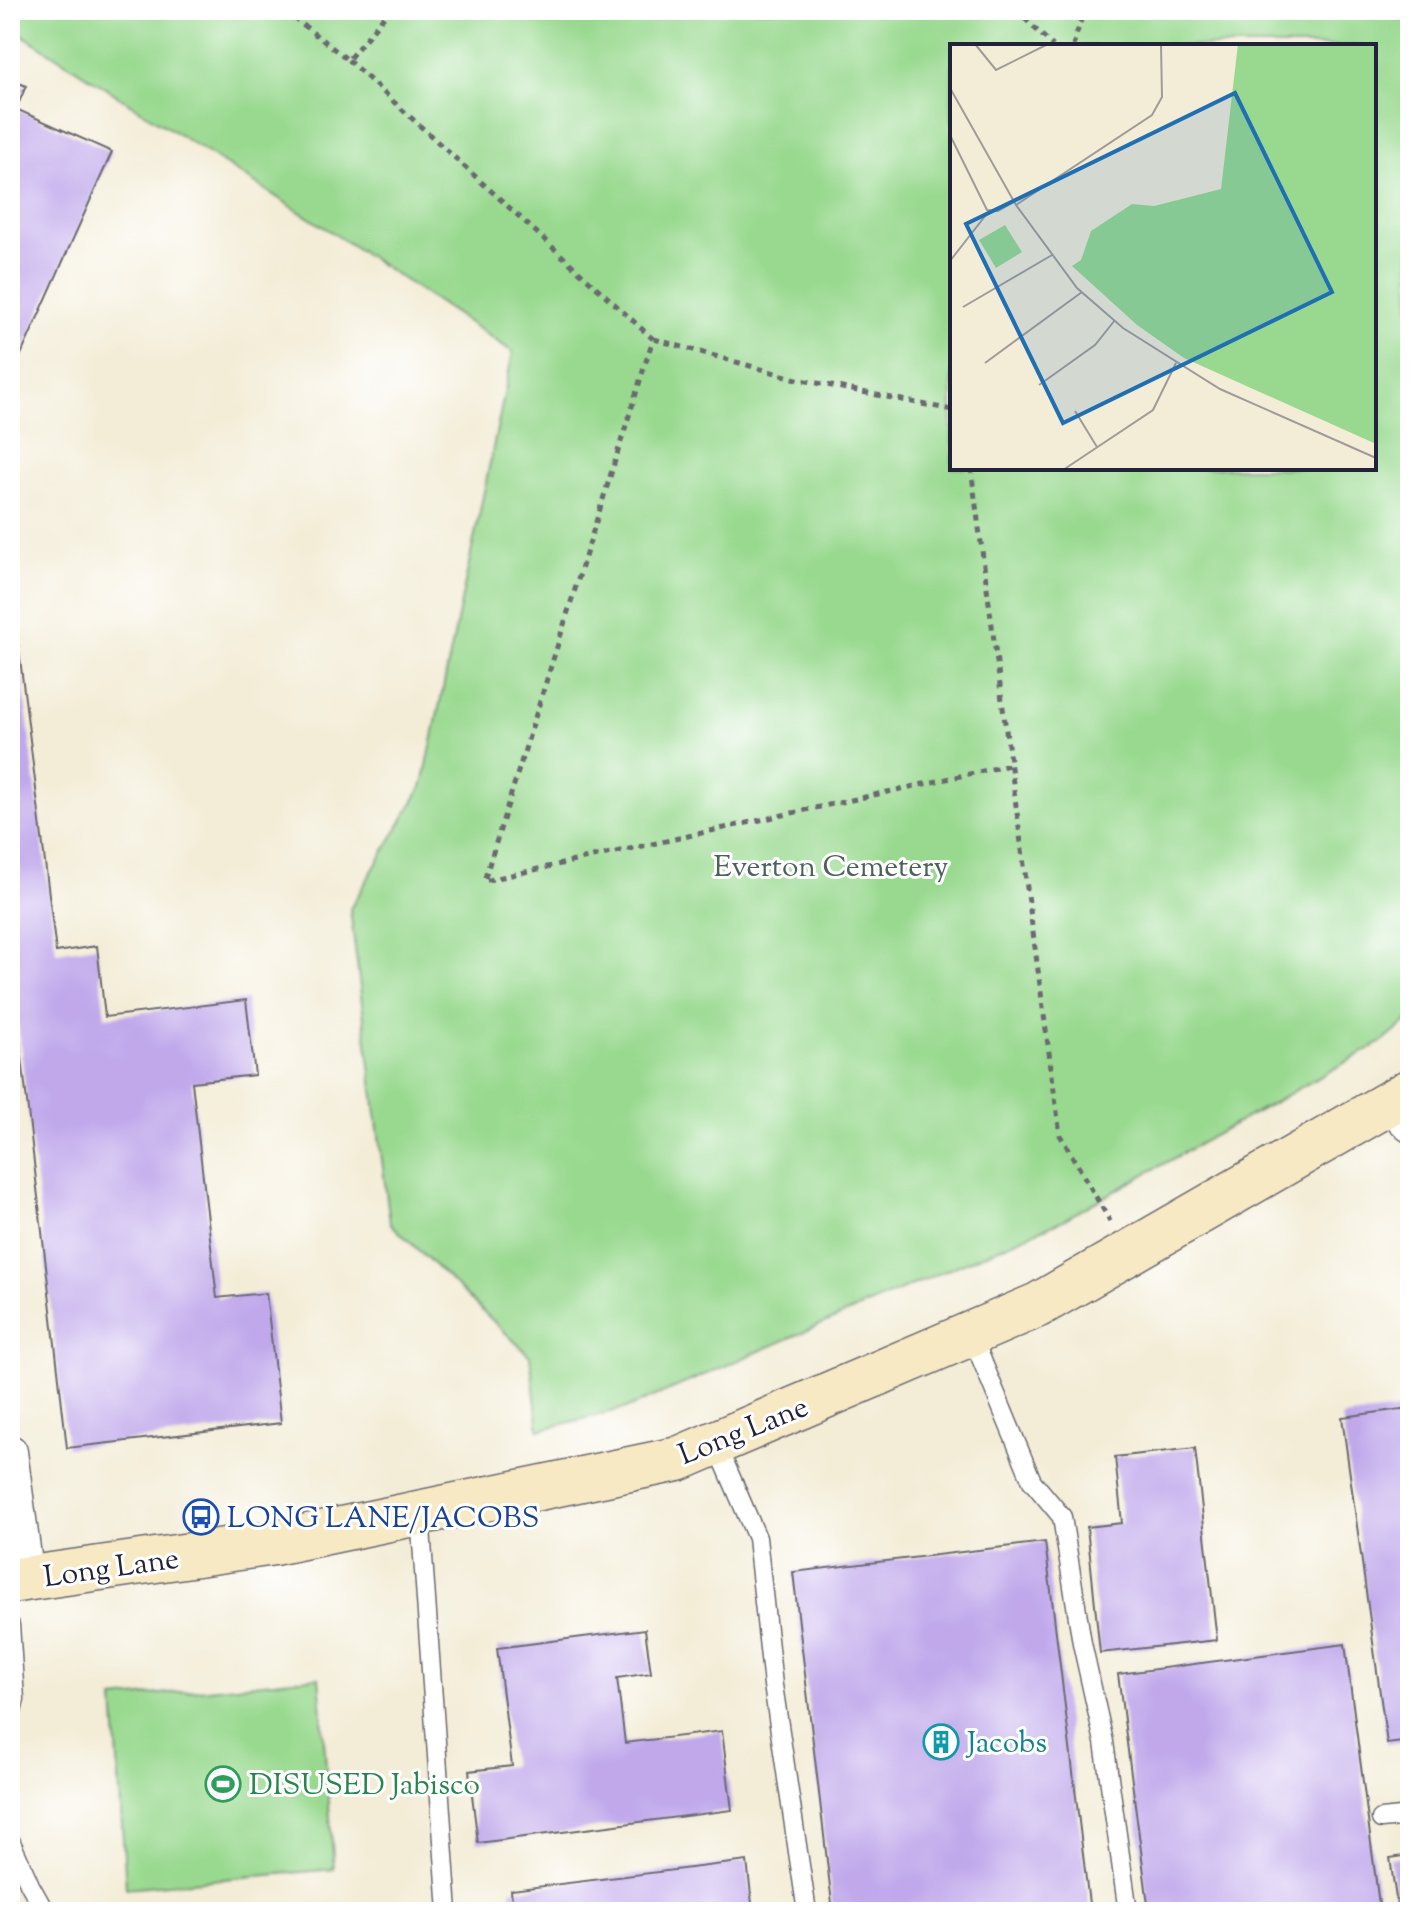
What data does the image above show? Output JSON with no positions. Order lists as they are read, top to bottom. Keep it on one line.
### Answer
{"streets":{"main road":["Long Lane"]},"parks":["Everton Cemetery"],"places":{"bus stop":["LONG LANE/JACOBS"],"building":["Jacobs"],"sports":["DISUSED Jabisco"]}}
